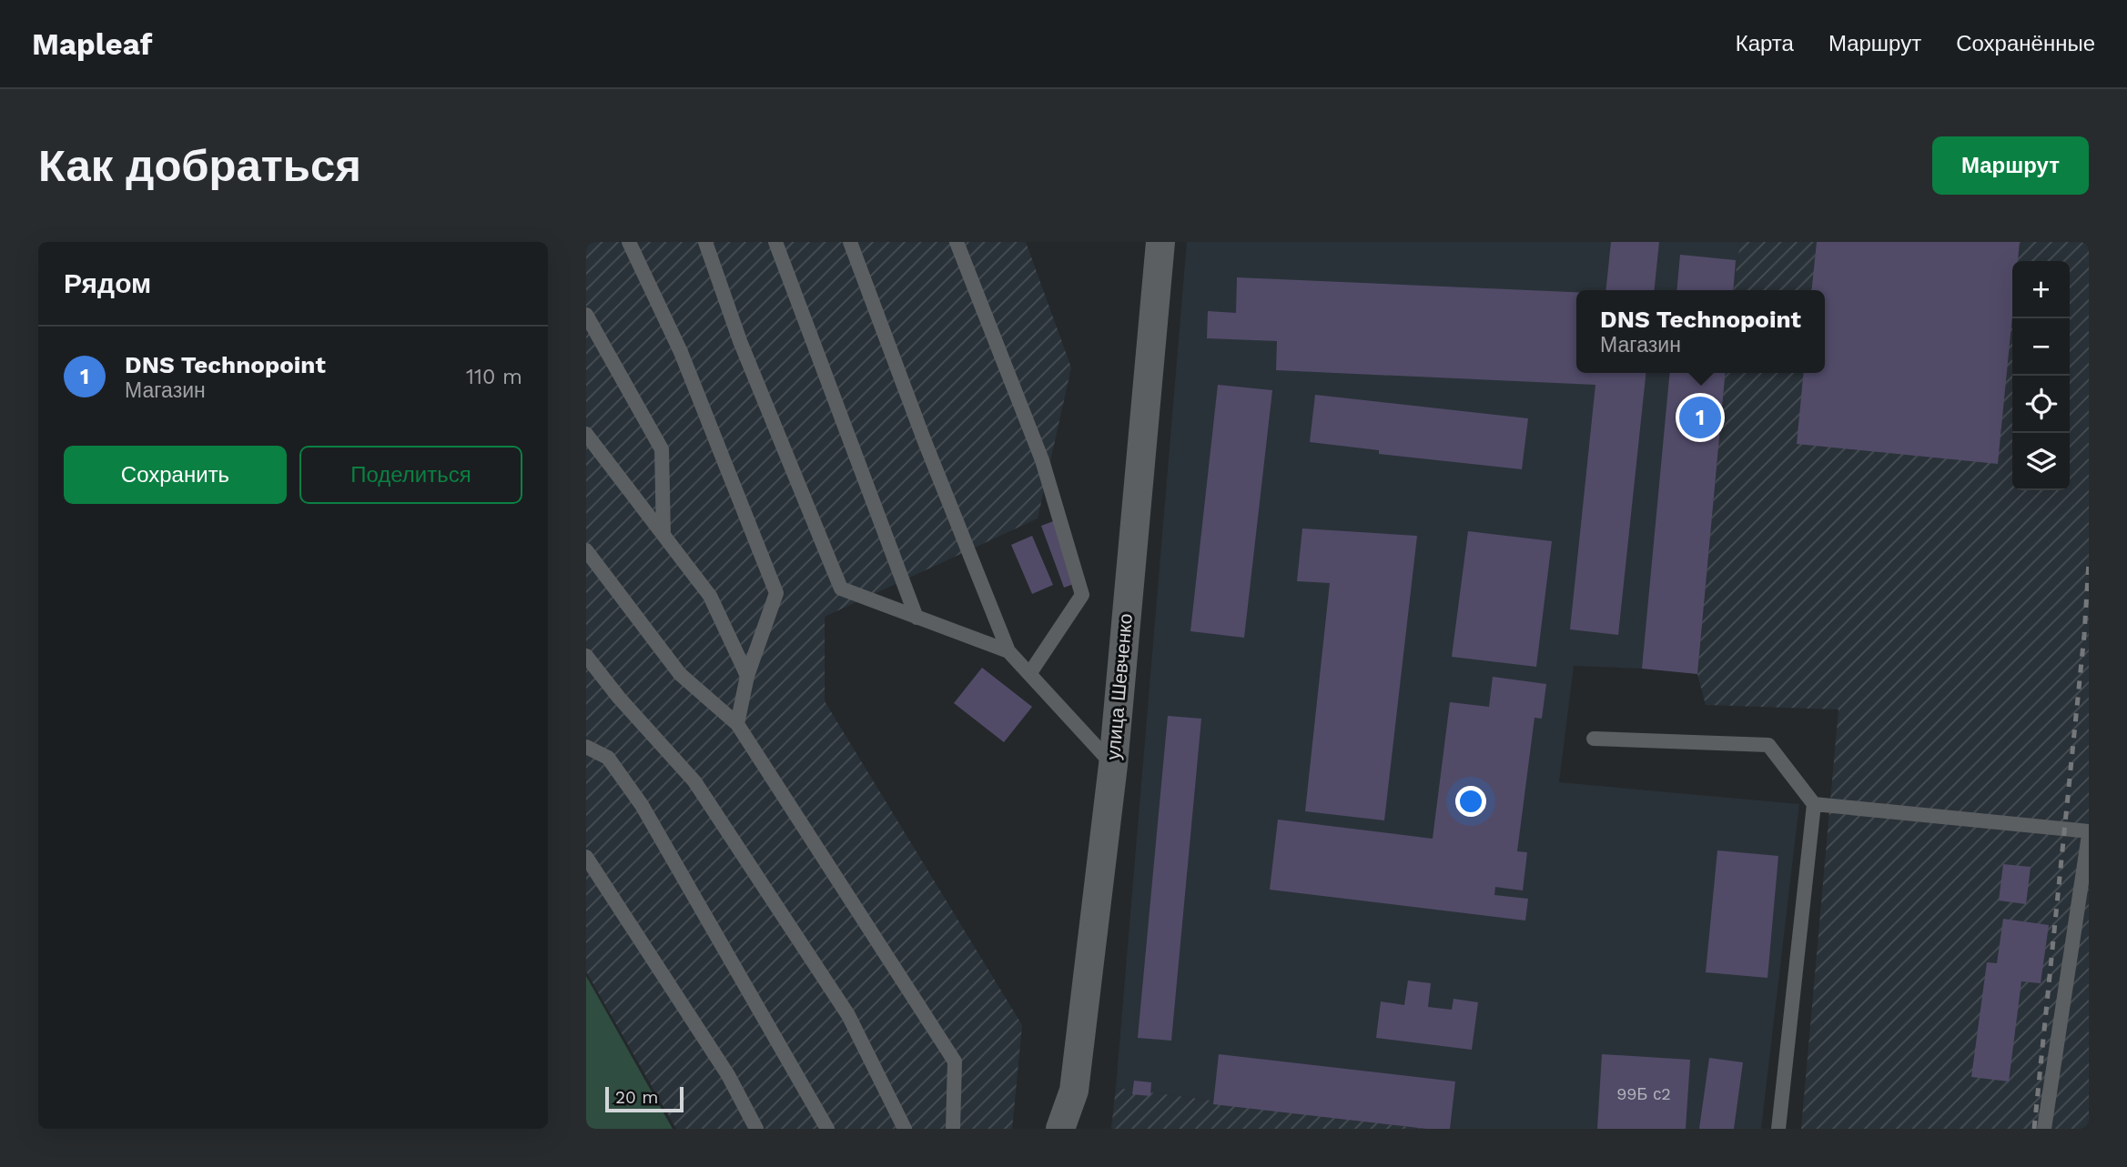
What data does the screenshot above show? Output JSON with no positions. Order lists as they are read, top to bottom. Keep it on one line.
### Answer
{"streets":{"street":["улица Шевченко"]},"house_numbers":["99Б с2"],"scale_bar":"20 m","page":{"header":"Mapleaf","nav":["Карта","Маршрут","Сохранённые"],"buttons":["Маршрут",["Сохранить","Поделиться"]],"title":"Как добраться","heading":"Рядом","map_buttons":["+","−"],"popup":["DNS Technopoint","Магазин"],"list":[{"mark":"1","name":"DNS Technopoint","note":"Магазин","value":"110 m"}],"pins":"1","scale":"20 m"}}
